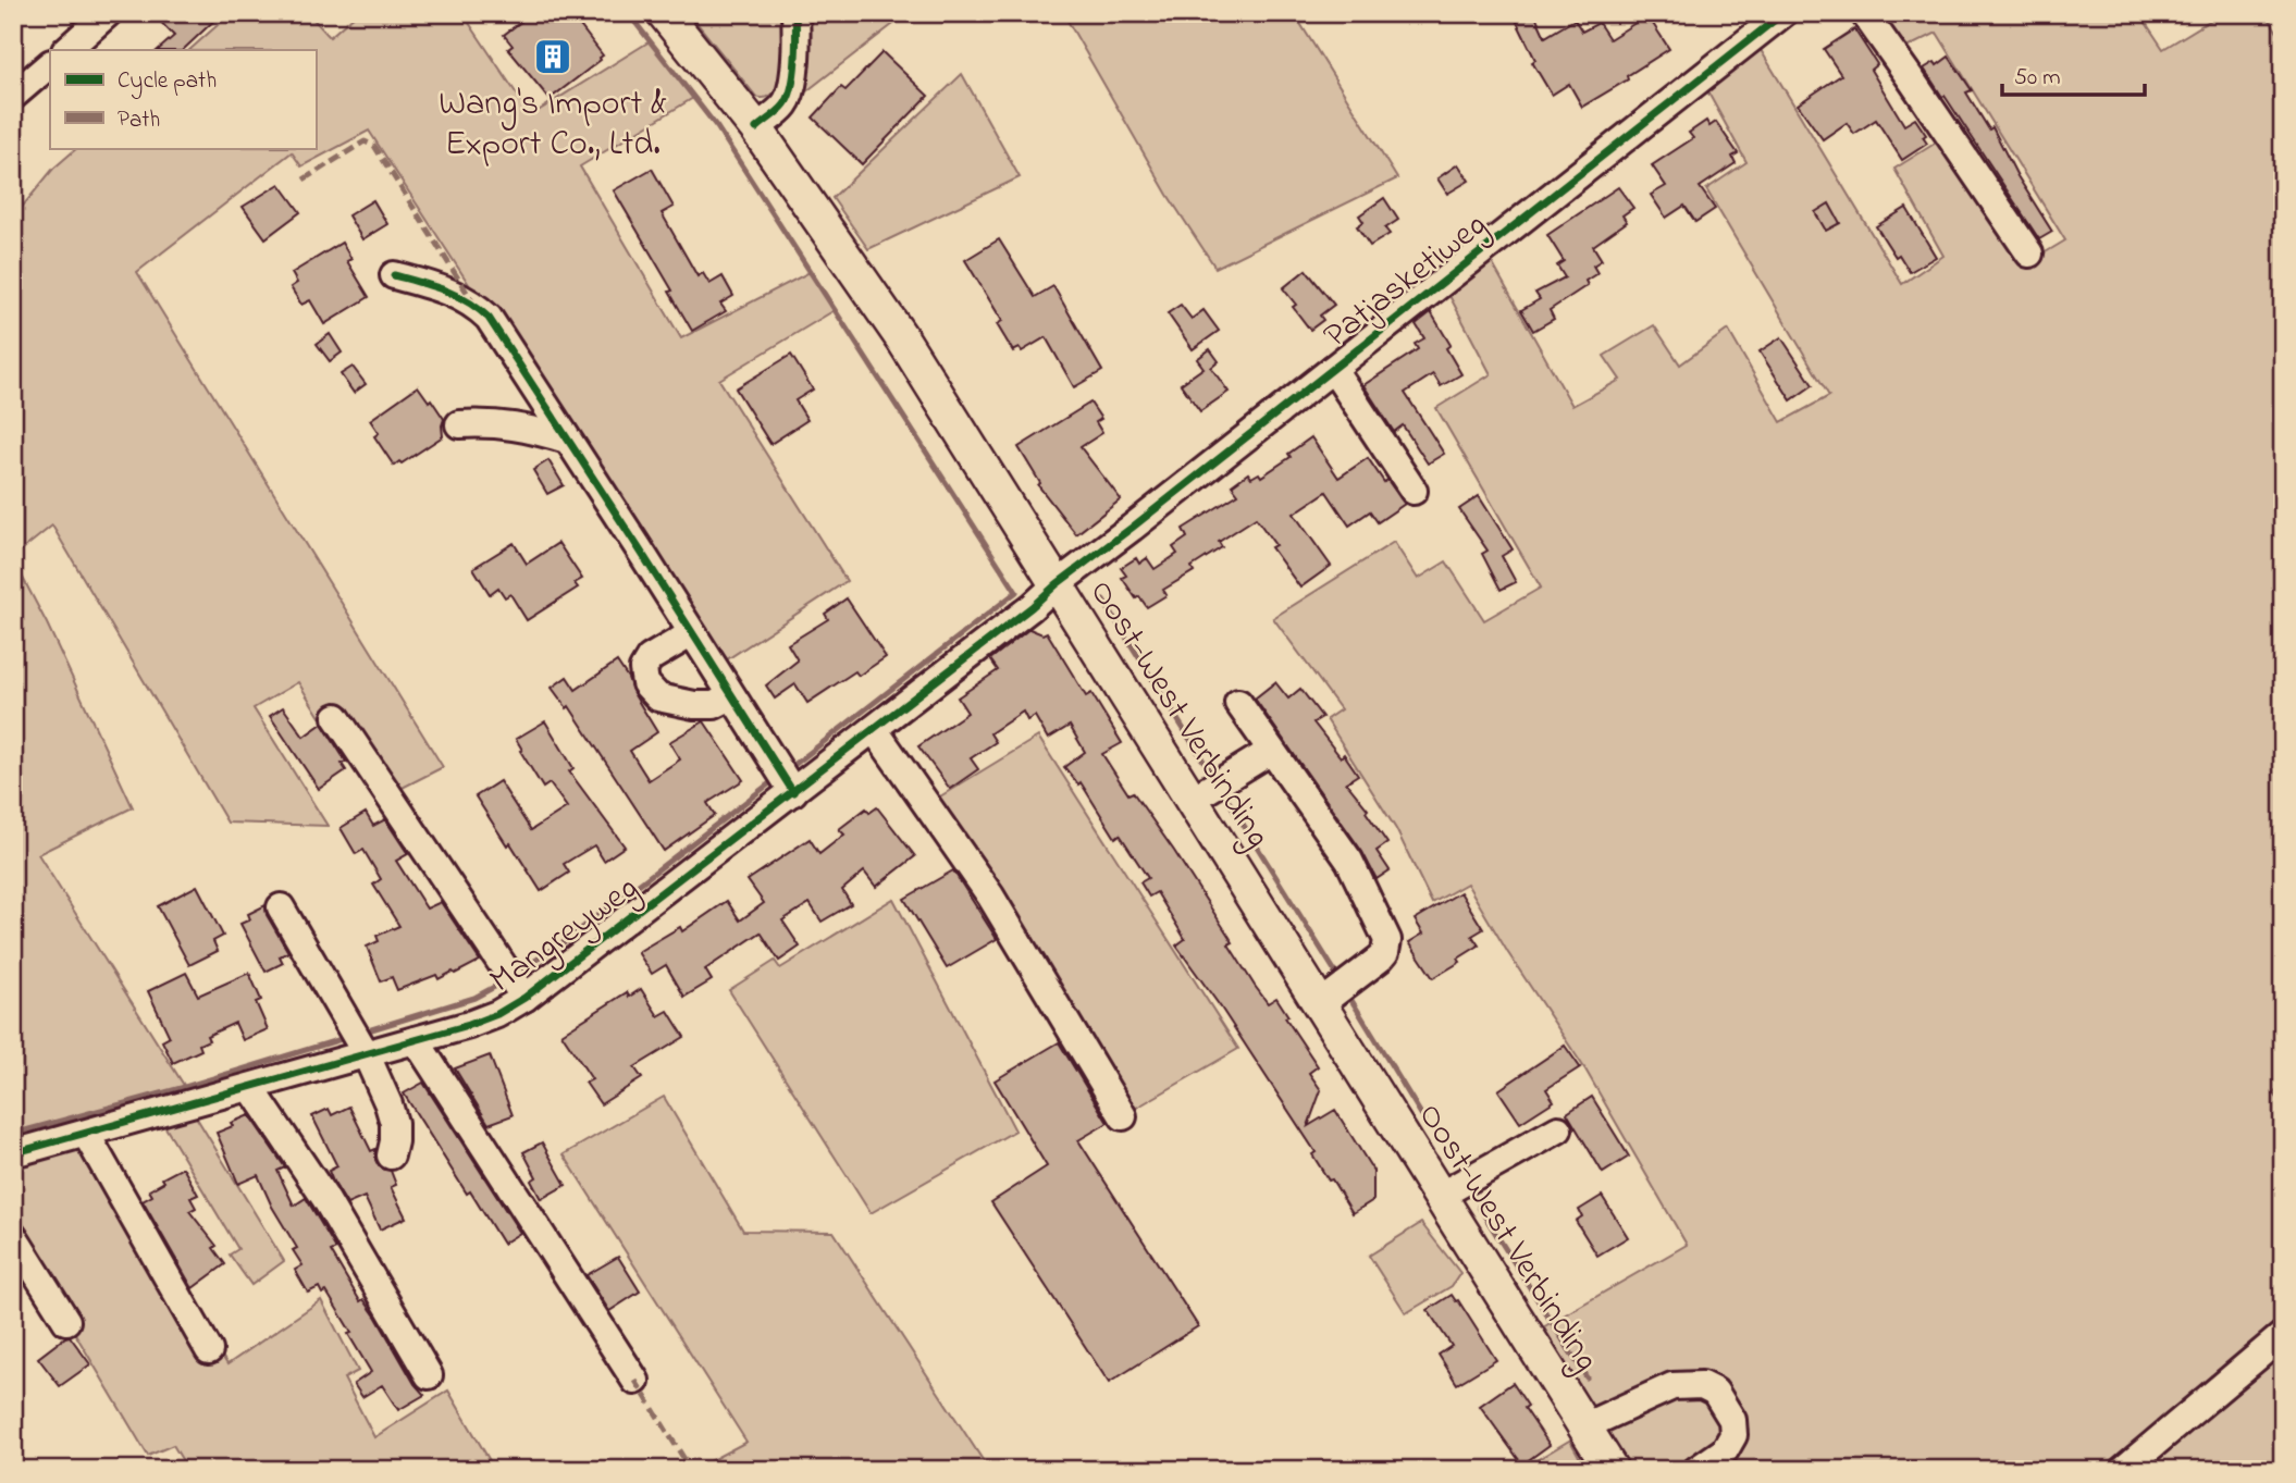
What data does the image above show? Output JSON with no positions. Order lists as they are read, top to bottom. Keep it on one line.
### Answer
{"streets":{"main road":["Oost-West Verbinding"],"street":["Patjasketiweg","Mangreyweg"]},"crossings":[["Patjasketiweg","Oost-West Verbinding"],["Patjasketiweg","Mangreyweg"],["Oost-West Verbinding","Mangreyweg"]],"places":{"building":["Wang's Import & Export Co., Ltd."]},"legend":["Cycle path","Path"],"scale_bar":"50 m"}
